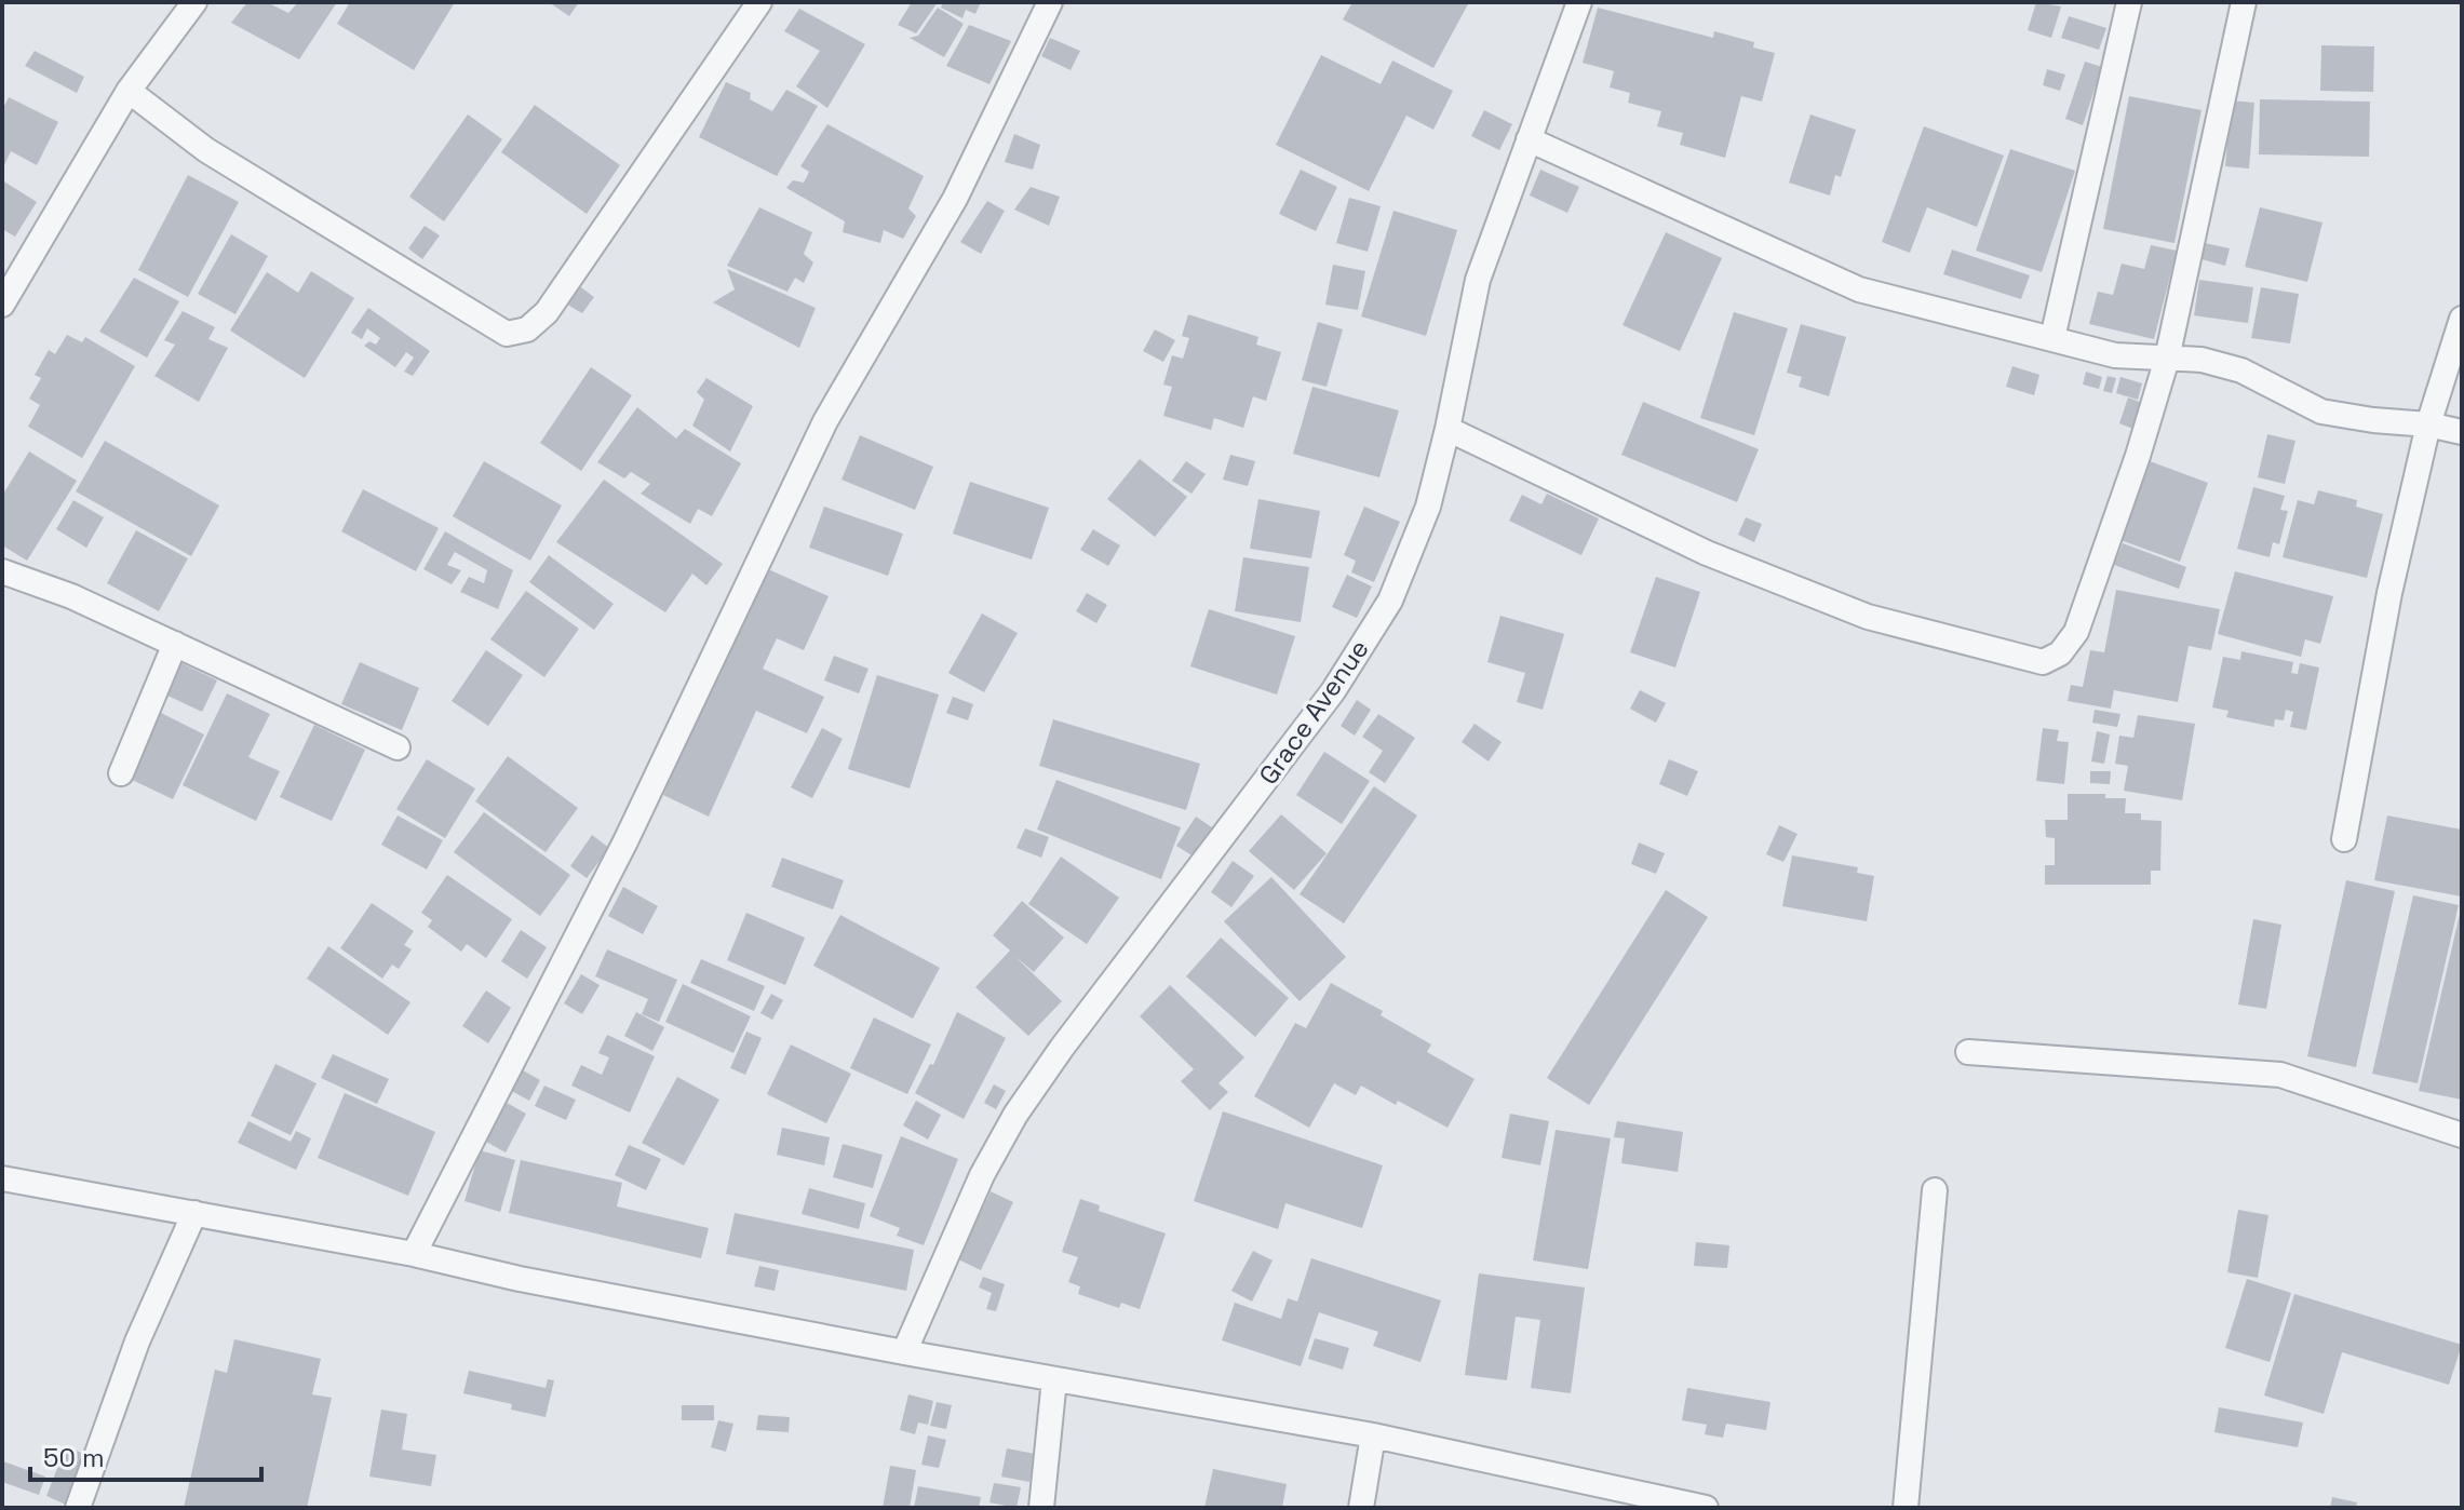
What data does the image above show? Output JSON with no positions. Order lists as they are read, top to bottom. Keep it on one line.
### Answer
{"streets":{"street":["Grace Avenue"]},"scale_bar":"50 m"}
